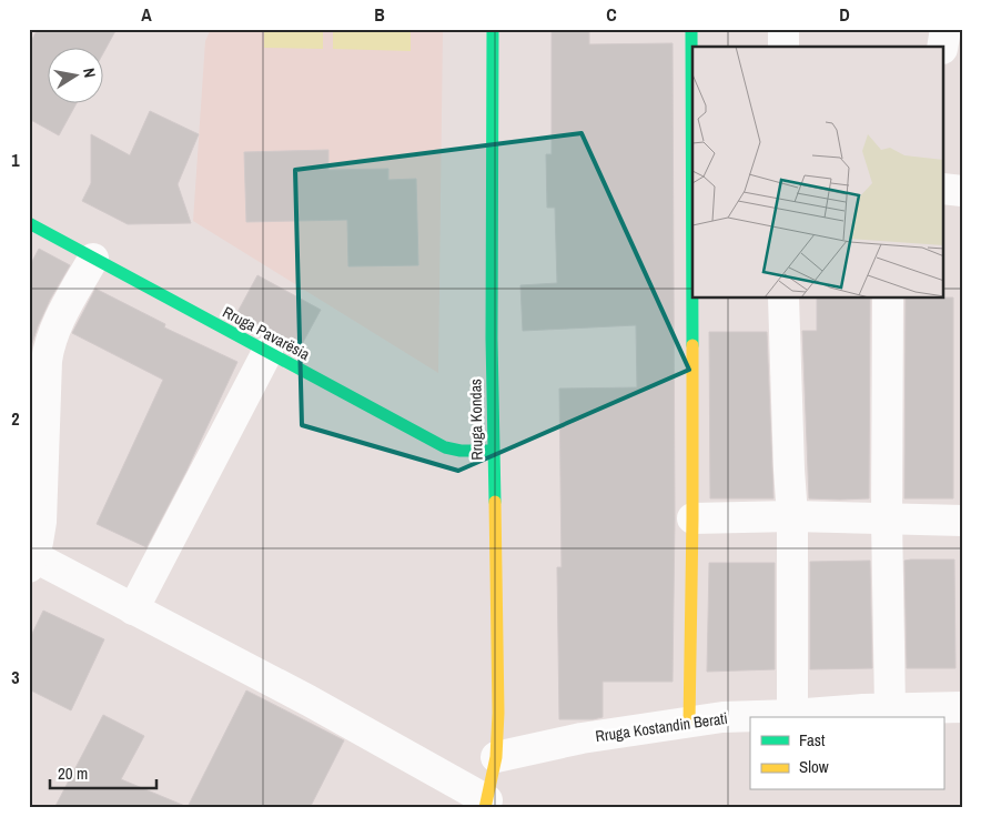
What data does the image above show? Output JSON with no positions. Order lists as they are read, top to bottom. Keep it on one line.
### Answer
{"streets":{"street":["Rruga Pavarësia","Rruga Kondas","Rruga Kostandin Berati"]},"crossings":[["Rruga Pavarësia","Rruga Kondas"],["Rruga Kondas","Rruga Kostandin Berati"]],"legend":["Fast","Slow"],"scale_bar":"20 m","north":"right","grid":{"columns":["A","B","C","D"],"rows":["1","2","3"]}}
